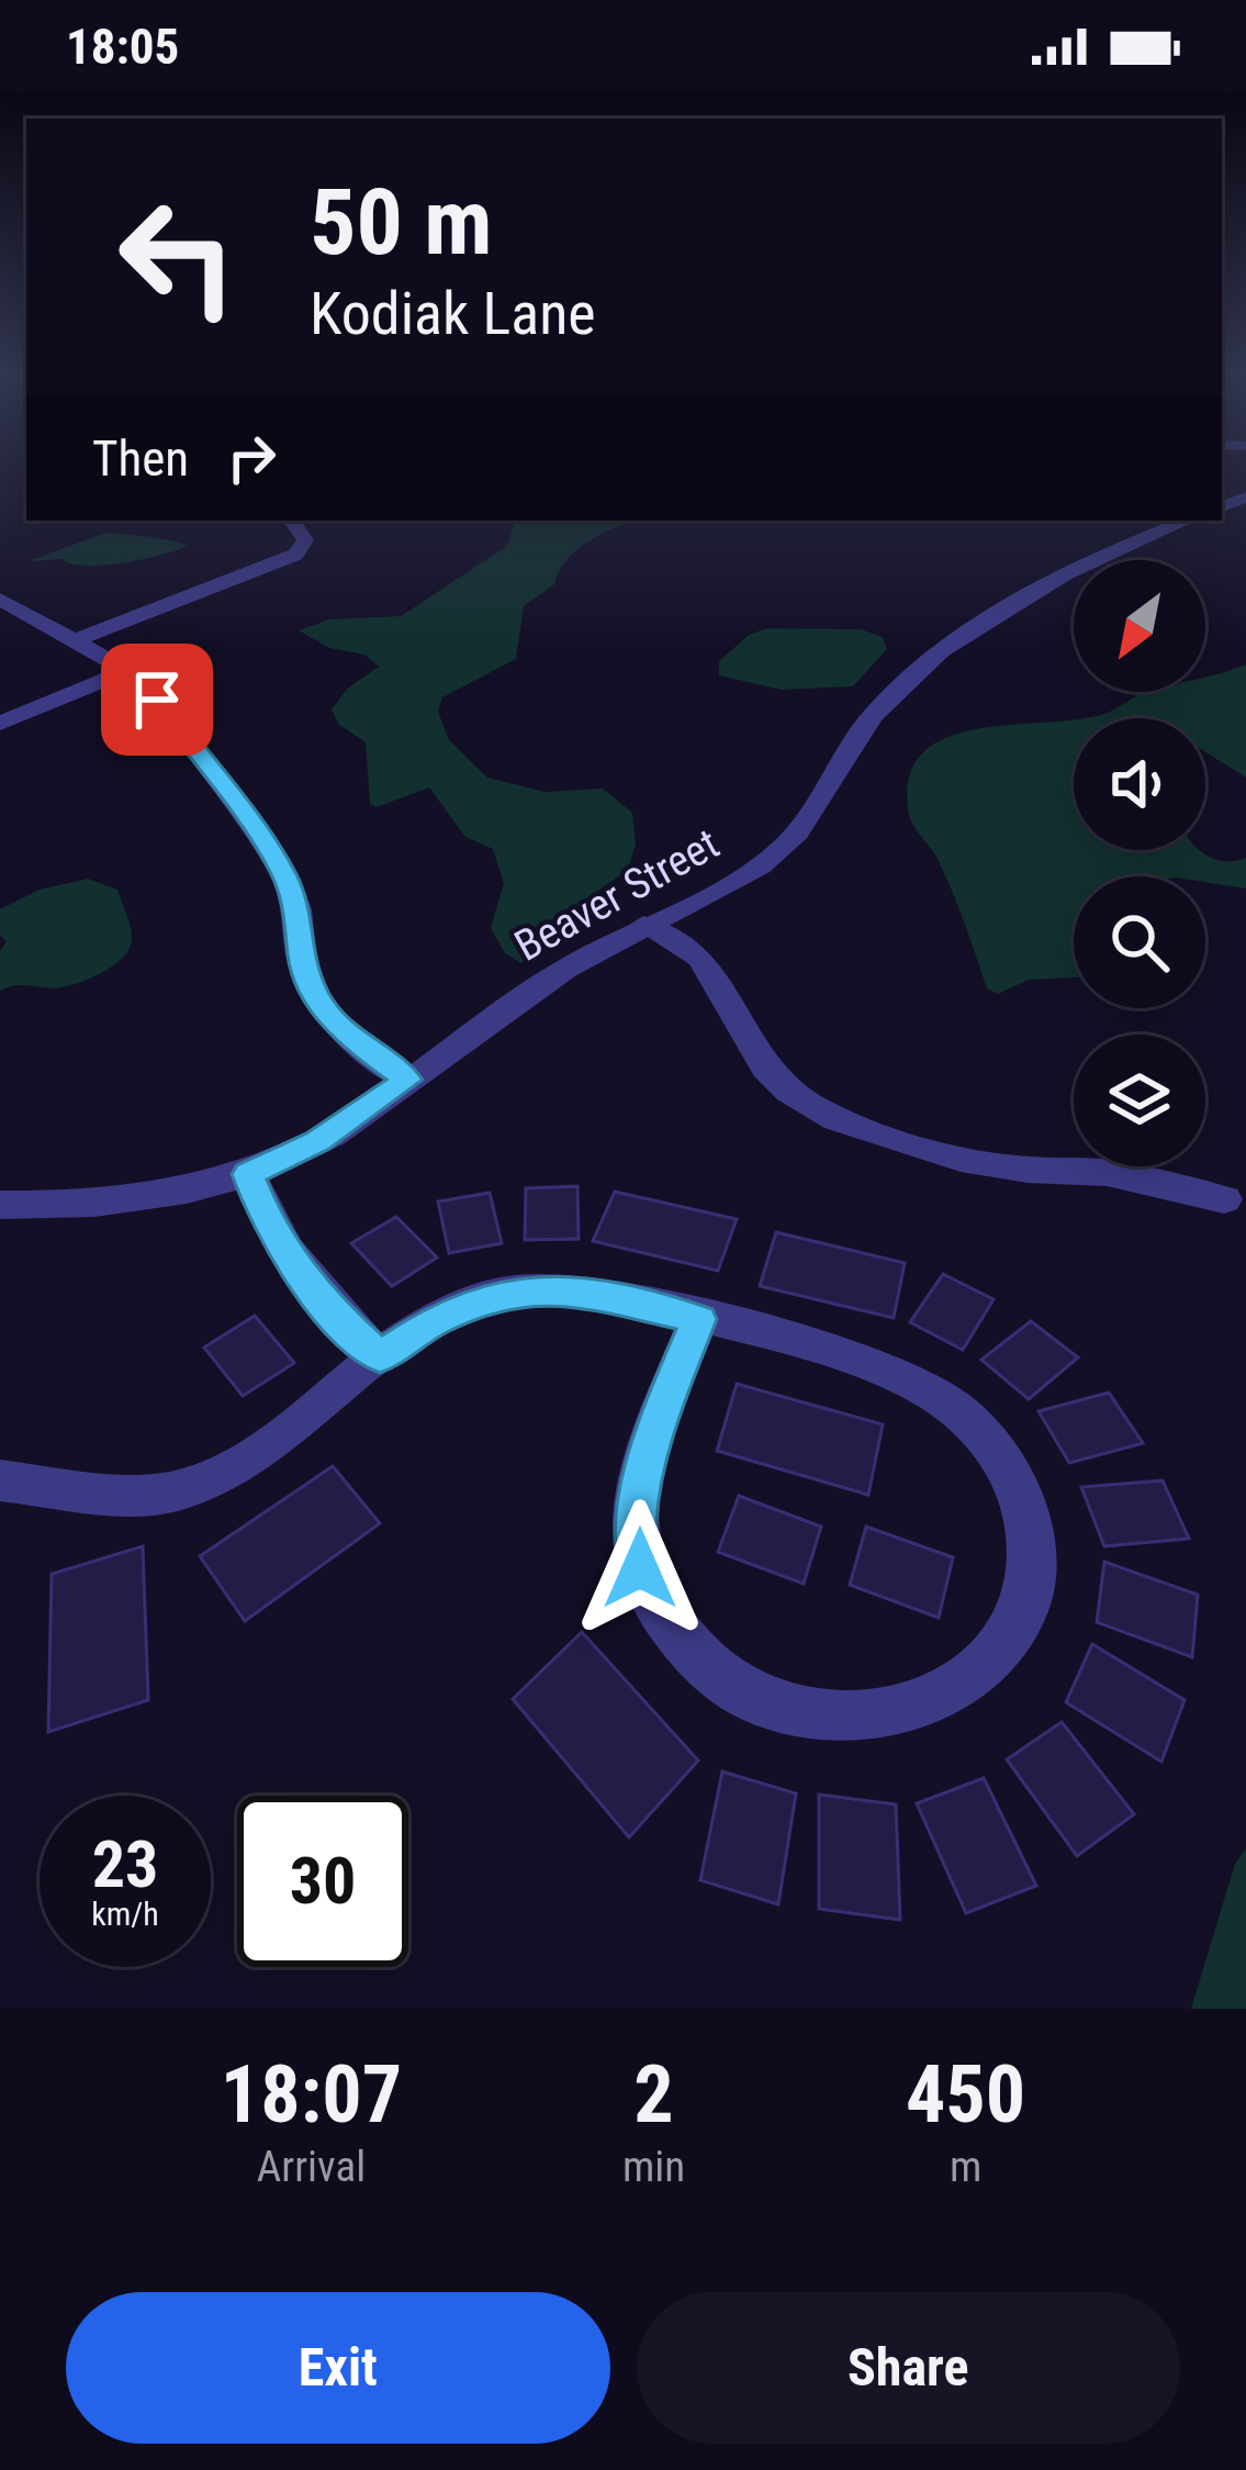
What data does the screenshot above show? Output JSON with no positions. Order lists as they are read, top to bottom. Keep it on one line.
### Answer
{"streets":{"street":["Beaver Street"]},"north":"bottom left","page":{"status":"18:05","turn":["50 m","Kodiak Lane"],"then":"Then","speed":"23 km/h","limit":"30","eta":["18:07","Arrival","2","min","450","m"],"buttons":["Exit","Share"]}}
